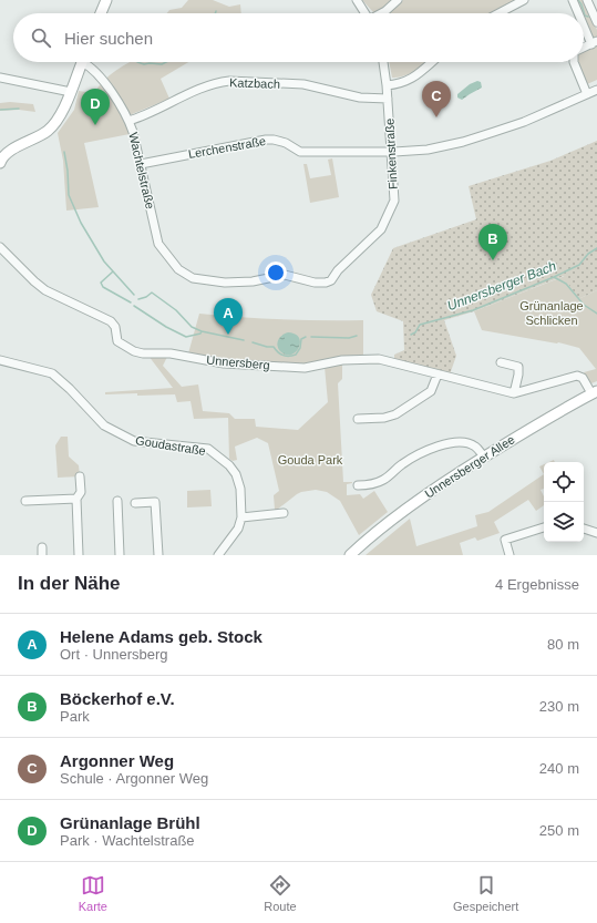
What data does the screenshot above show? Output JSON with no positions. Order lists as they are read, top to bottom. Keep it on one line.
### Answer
{"streets":{"main road":["Unnersberger Allee"],"street":["Katzbach","Lerchenstraße","Finkenstraße","Wachtelstraße","Unnersberg","Goudastraße"]},"crossings":[["Katzbach","Finkenstraße"],["Katzbach","Wachtelstraße"],["Lerchenstraße","Finkenstraße"],["Lerchenstraße","Wachtelstraße"],["Finkenstraße","Wachtelstraße"],["Unnersberg","Unnersberger Allee"]],"water":["Unnersberger Bach"],"parks":["Grünanlage Schlicken","Gouda Park"],"page":{"search":"Hier suchen","pins":["C","D","B","A"],"heading":["In der Nähe","4 Ergebnisse"],"list":[{"mark":"A","name":"Helene Adams geb. Stock","note":"Ort · Unnersberg","value":"80 m"},{"mark":"B","name":"Böckerhof e.V.","note":"Park","value":"230 m"},{"mark":"C","name":"Argonner Weg","note":"Schule · Argonner Weg","value":"240 m"},{"mark":"D","name":"Grünanlage Brühl","note":"Park · Wachtelstraße","value":"250 m"}],"nav":["Karte","Route","Gespeichert"]}}
